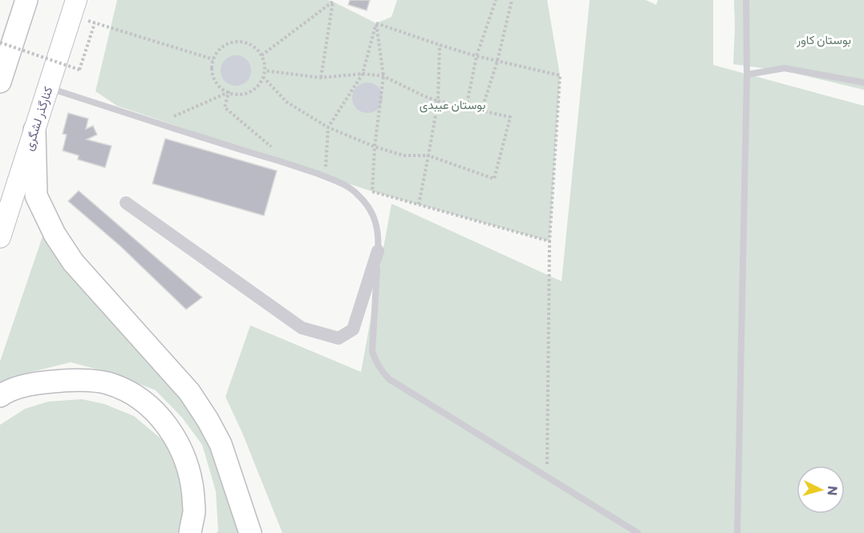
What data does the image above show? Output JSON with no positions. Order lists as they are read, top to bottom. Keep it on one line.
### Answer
{"streets":{"main road":["کنارگذر لشگری"]},"parks":["بوستان کاور","بوستان عیبدی"],"north":"right"}
